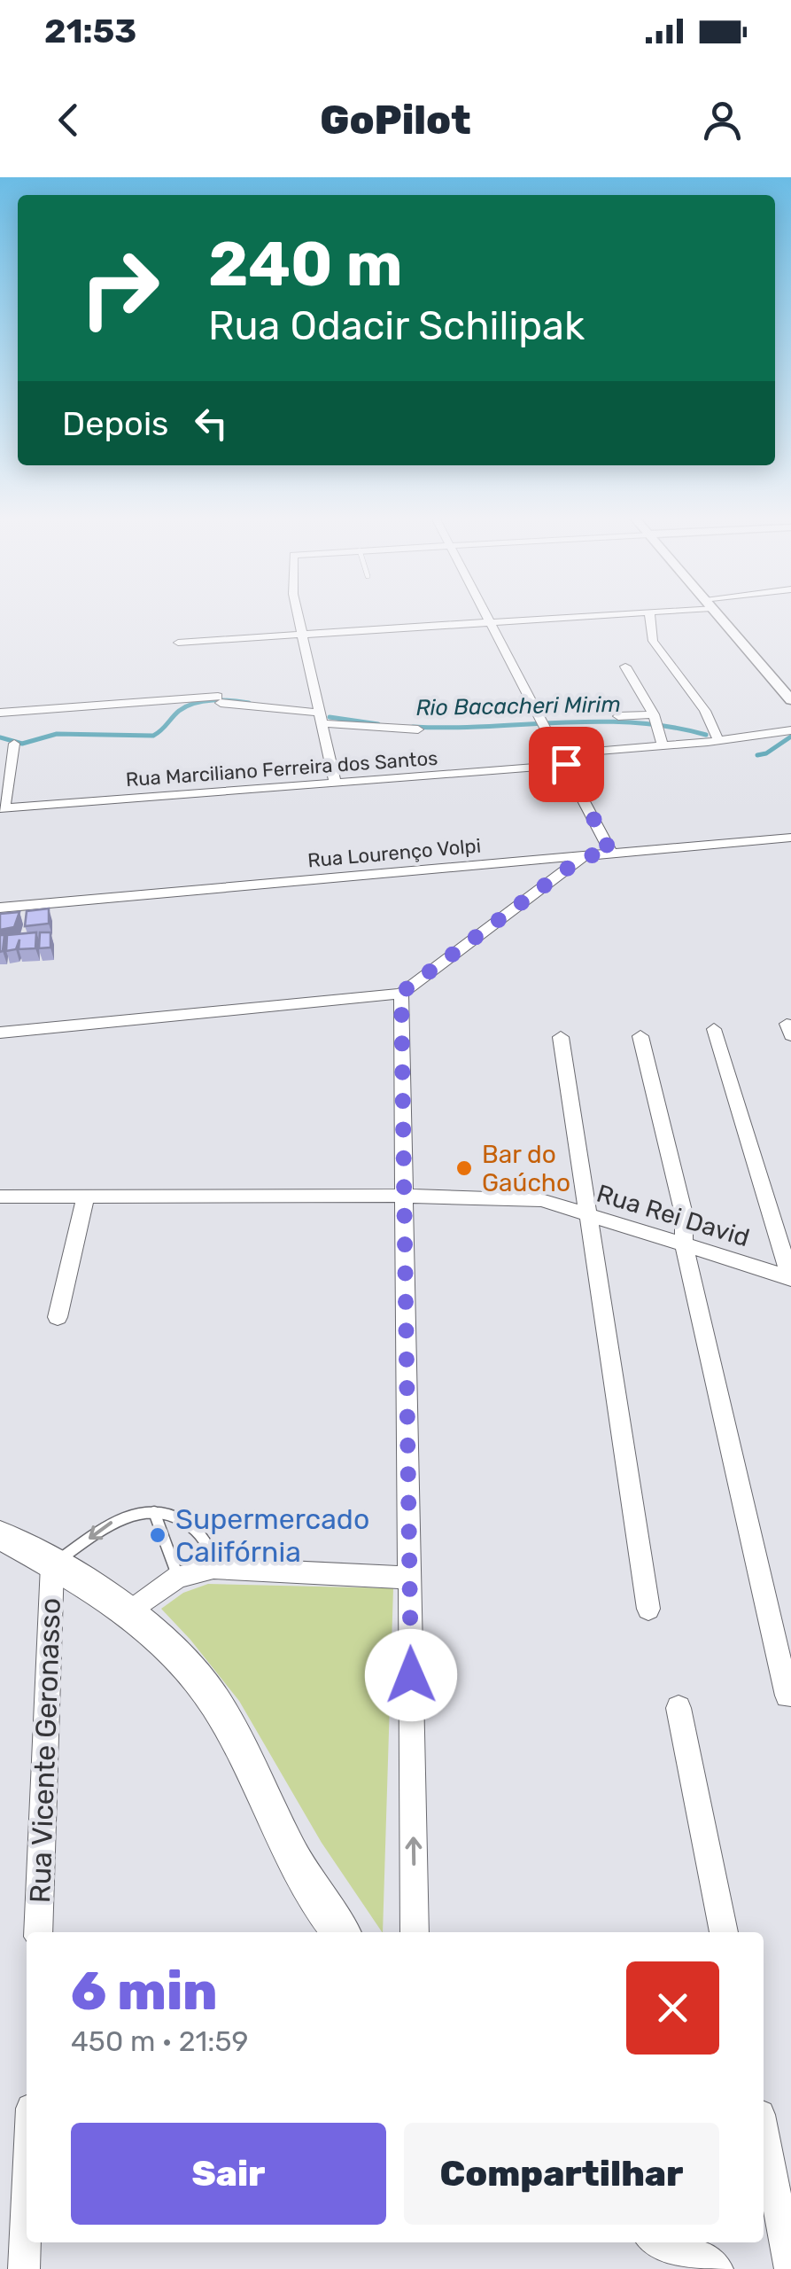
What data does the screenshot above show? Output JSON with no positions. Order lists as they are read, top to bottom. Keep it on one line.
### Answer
{"streets":{"street":["Rua Marciliano Ferreira dos Santos","Rua Lourenço Volpi","Rua Rei David","Rua Vicente Geronasso"]},"water":["Rio Bacacheri Mirim"],"places":["Bar do Gaúcho","Supermercado Califórnia"],"page":{"status":"21:53","header":"GoPilot","turn":["240 m","Rua Odacir Schilipak"],"then":"Depois","heading":["6 min","450 m · 21:59"],"buttons":["Sair","Compartilhar"]}}
